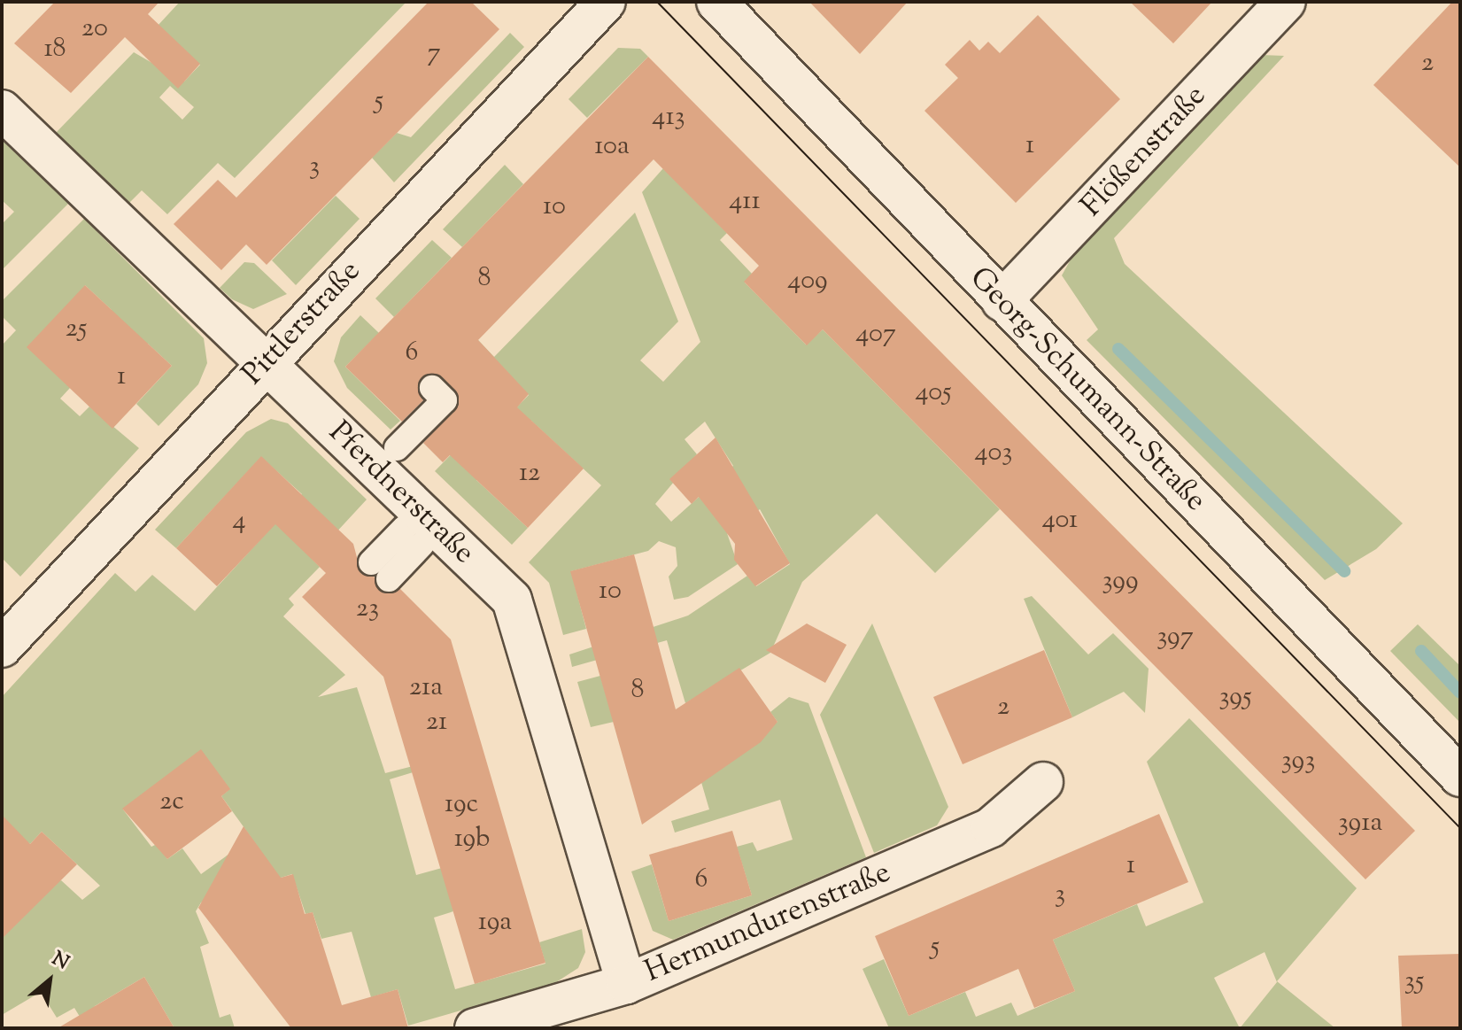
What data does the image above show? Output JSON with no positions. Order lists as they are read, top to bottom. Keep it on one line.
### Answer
{"streets":{"street":["Flößenstraße","Pittlerstraße","Georg-Schumann-Straße","Pferdnerstraße","Hermundurenstraße"]},"crossings":[["Flößenstraße","Georg-Schumann-Straße"],["Pittlerstraße","Pferdnerstraße"],["Pferdnerstraße","Hermundurenstraße"]],"house_numbers":["20","18","7","2","5","413","1","10a","3","411","10","8","409","25","407","6","1","405","403","12","401","4","399","10","23","397","21a","8","395","2","21","393","2c","19c","391a","19b","1","6","3","19a","5","35"],"north":"top right"}
